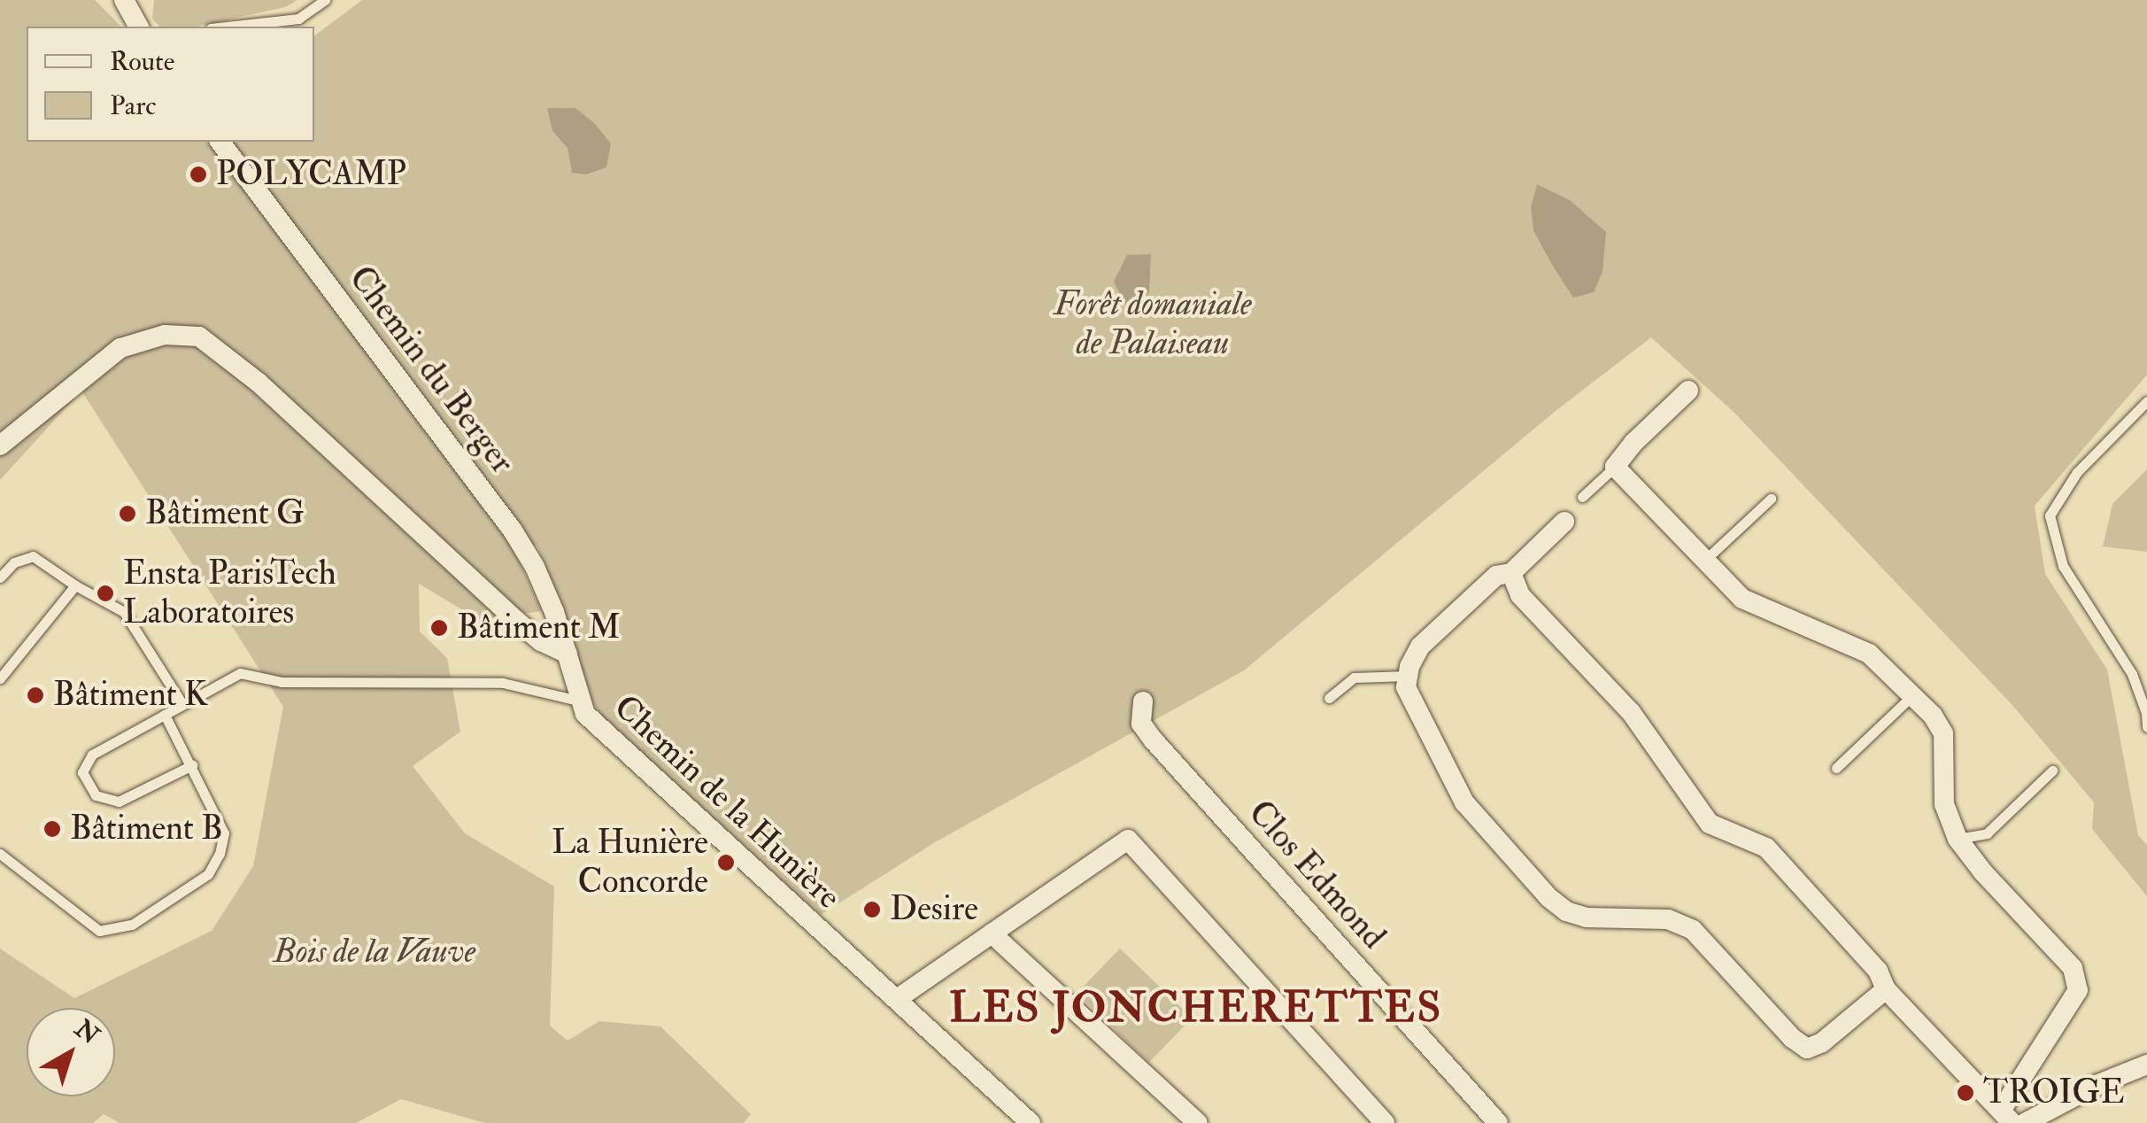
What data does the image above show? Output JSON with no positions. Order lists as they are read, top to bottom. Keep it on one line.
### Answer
{"streets":{"street":["Chemin du Berger","Chemin de la Hunière","Clos Edmond"]},"crossings":[["Chemin du Berger","Chemin de la Hunière"]],"districts":["LES JONCHERETTES"],"parks":["Forêt domaniale de Palaiseau","Bois de la Vauve"],"places":["POLYCAMP","Bâtiment G","Ensta ParisTech Laboratoires","Bâtiment M","Bâtiment K","Bâtiment B","La Hunière Concorde","Desire","TROIGE"],"legend":["Route","Parc"],"north":"top right"}
